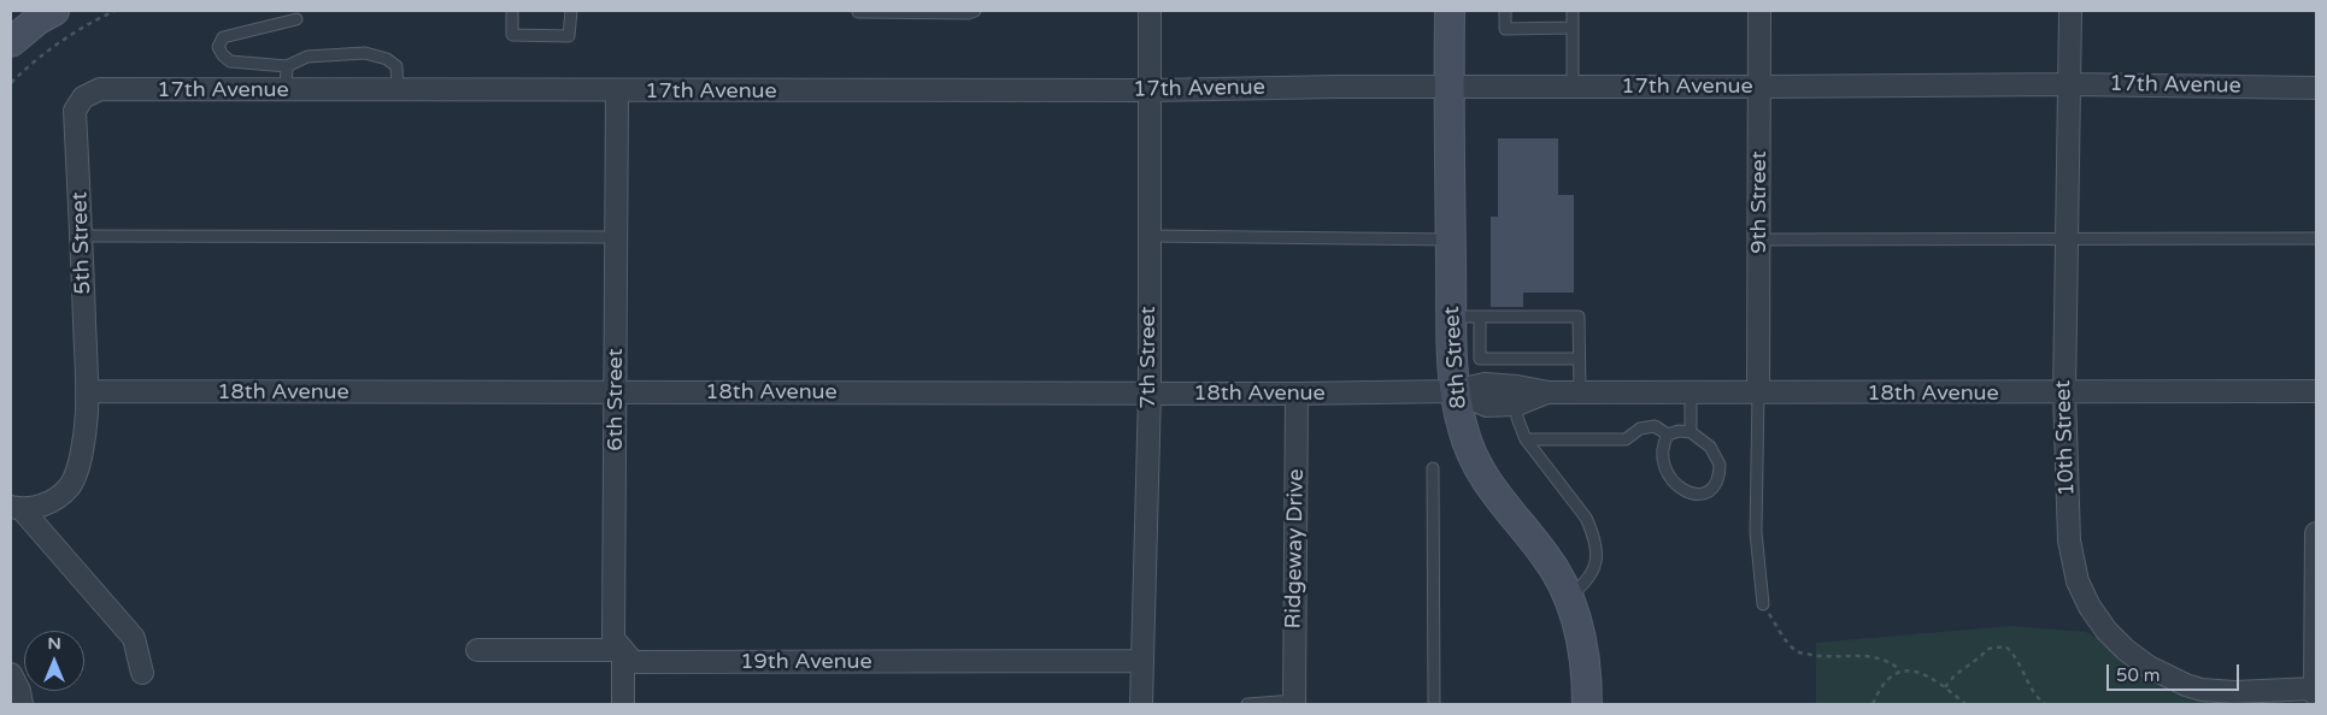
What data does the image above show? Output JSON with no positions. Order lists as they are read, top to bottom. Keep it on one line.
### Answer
{"streets":{"main road":["8th Street"],"street":["17th Avenue","9th Street","5th Street","7th Street","18th Avenue","6th Street","10th Street","Ridgeway Drive","19th Avenue"]},"crossings":[["17th Avenue","9th Street"],["17th Avenue","5th Street"],["17th Avenue","7th Street"],["17th Avenue","8th Street"],["17th Avenue","6th Street"],["17th Avenue","10th Street"],["9th Street","18th Avenue"],["5th Street","18th Avenue"],["7th Street","18th Avenue"],["7th Street","19th Avenue"],["8th Street","18th Avenue"],["18th Avenue","6th Street"],["18th Avenue","10th Street"],["18th Avenue","Ridgeway Drive"],["6th Street","19th Avenue"]],"scale_bar":"50 m","north":"top"}
